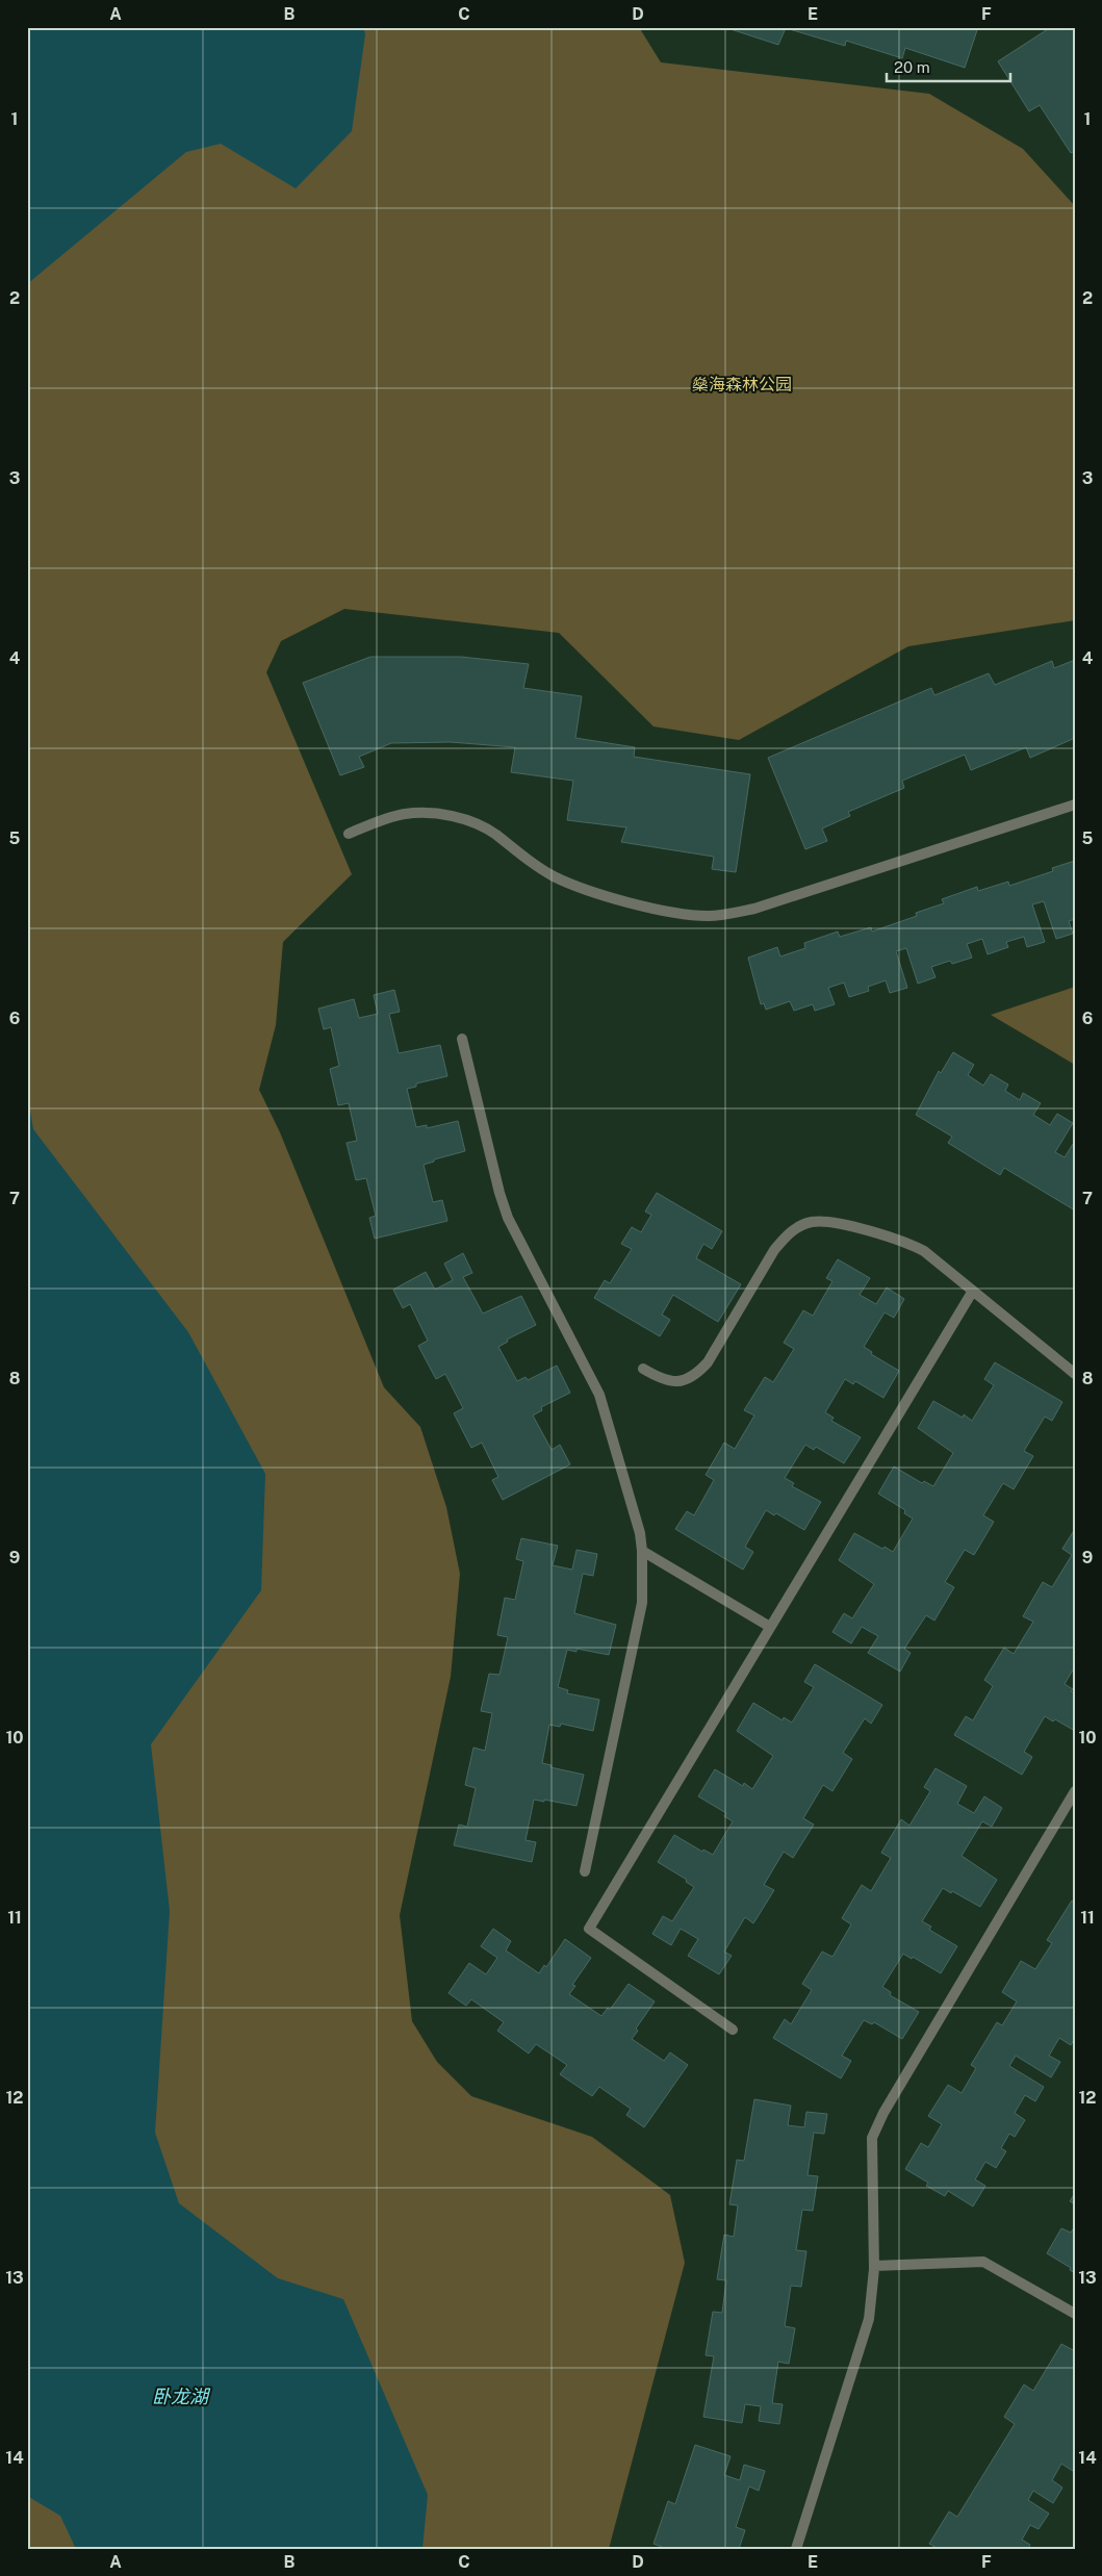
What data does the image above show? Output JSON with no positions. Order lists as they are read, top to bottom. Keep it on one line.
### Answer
{"water":["卧龙湖"],"parks":["燊海森林公园"],"scale_bar":"20 m","grid":{"columns":["A","B","C","D","E","F"],"rows":["1","2","3","4","5","6","7","8","9","10","11","12","13","14"]}}
